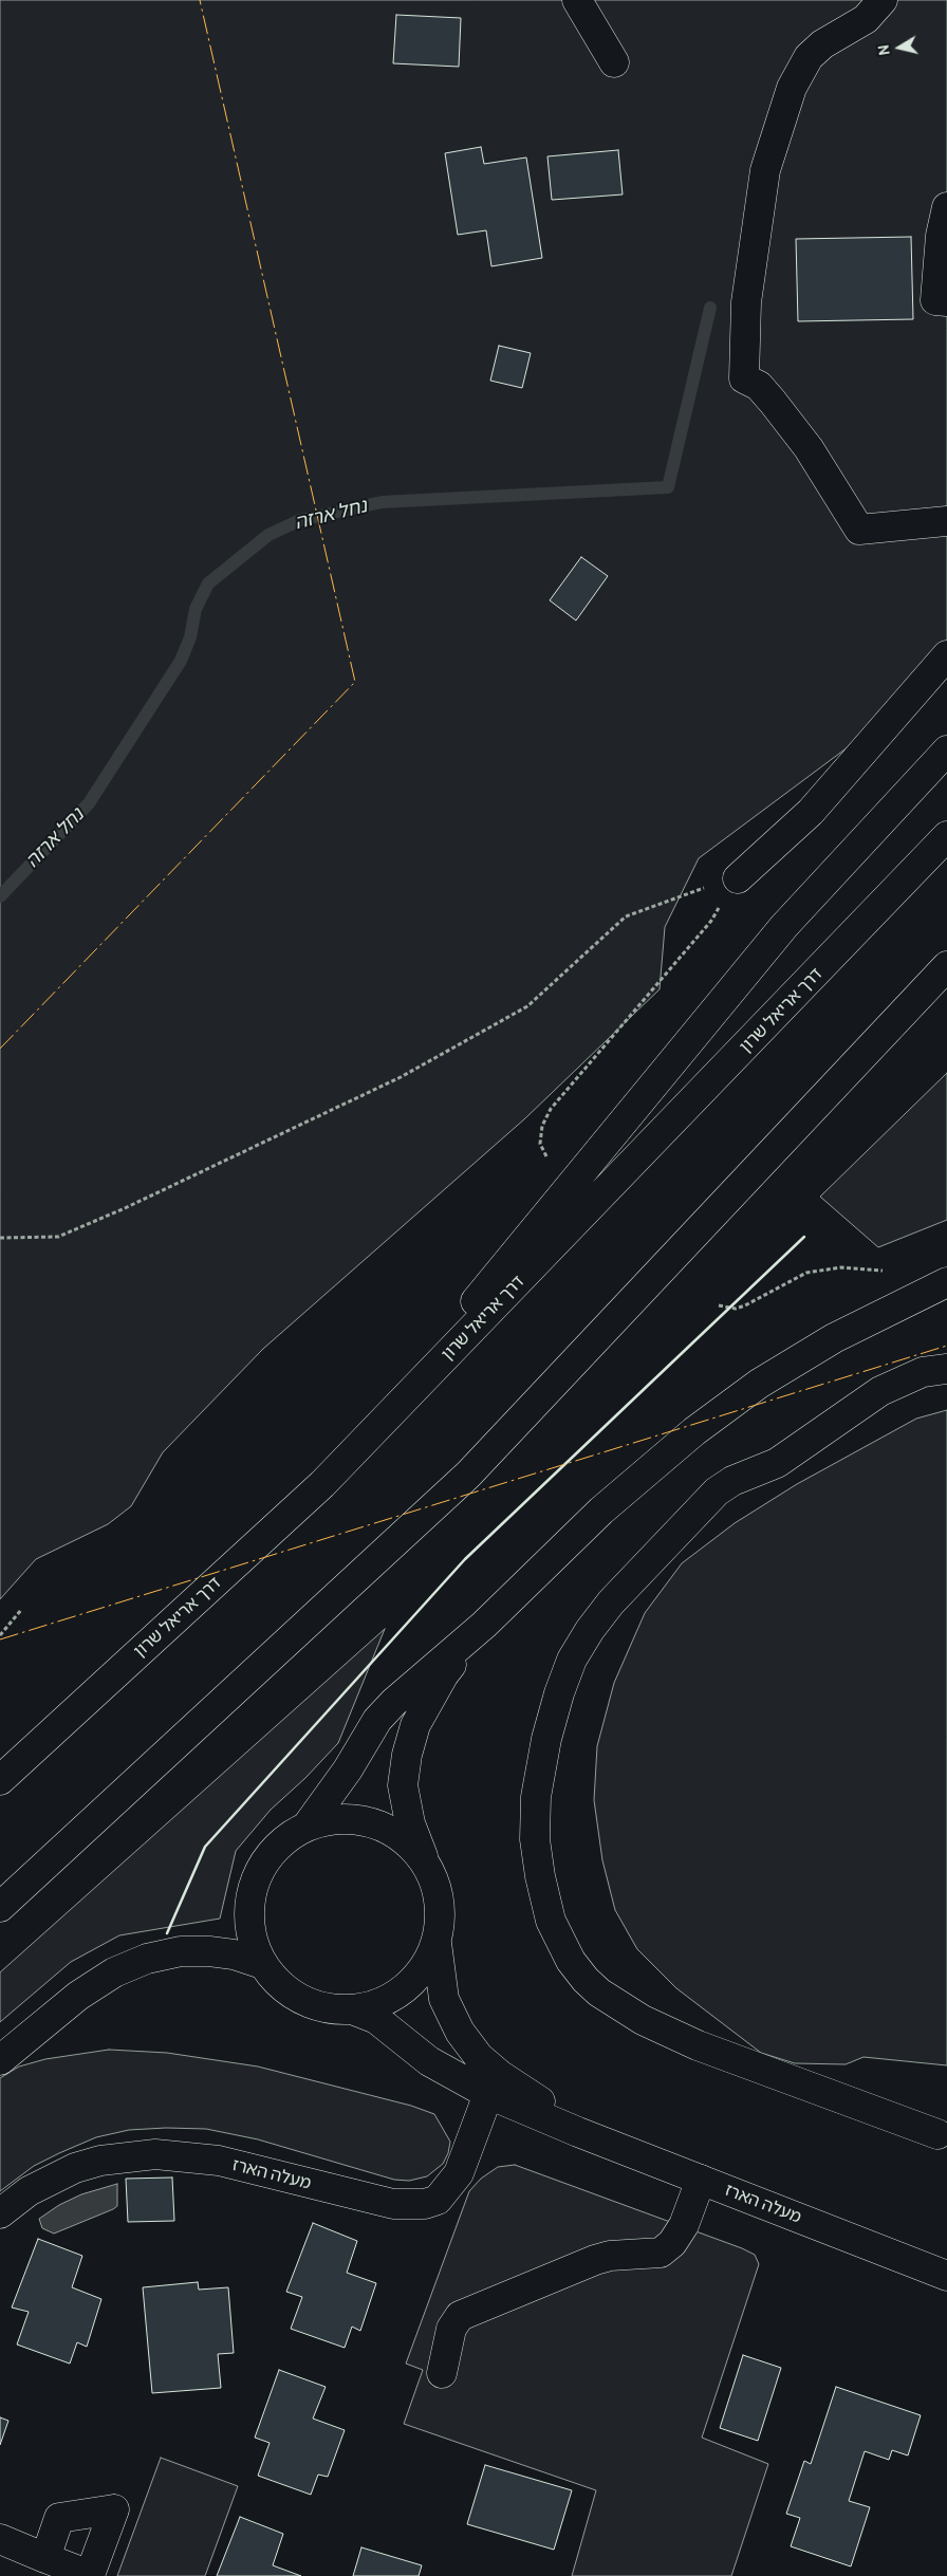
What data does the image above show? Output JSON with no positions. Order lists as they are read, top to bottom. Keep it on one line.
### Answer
{"streets":{"main road":["דרך אריאל שרון","מעלה הארז"]},"water":["נחל ארזה"],"north":"left"}
